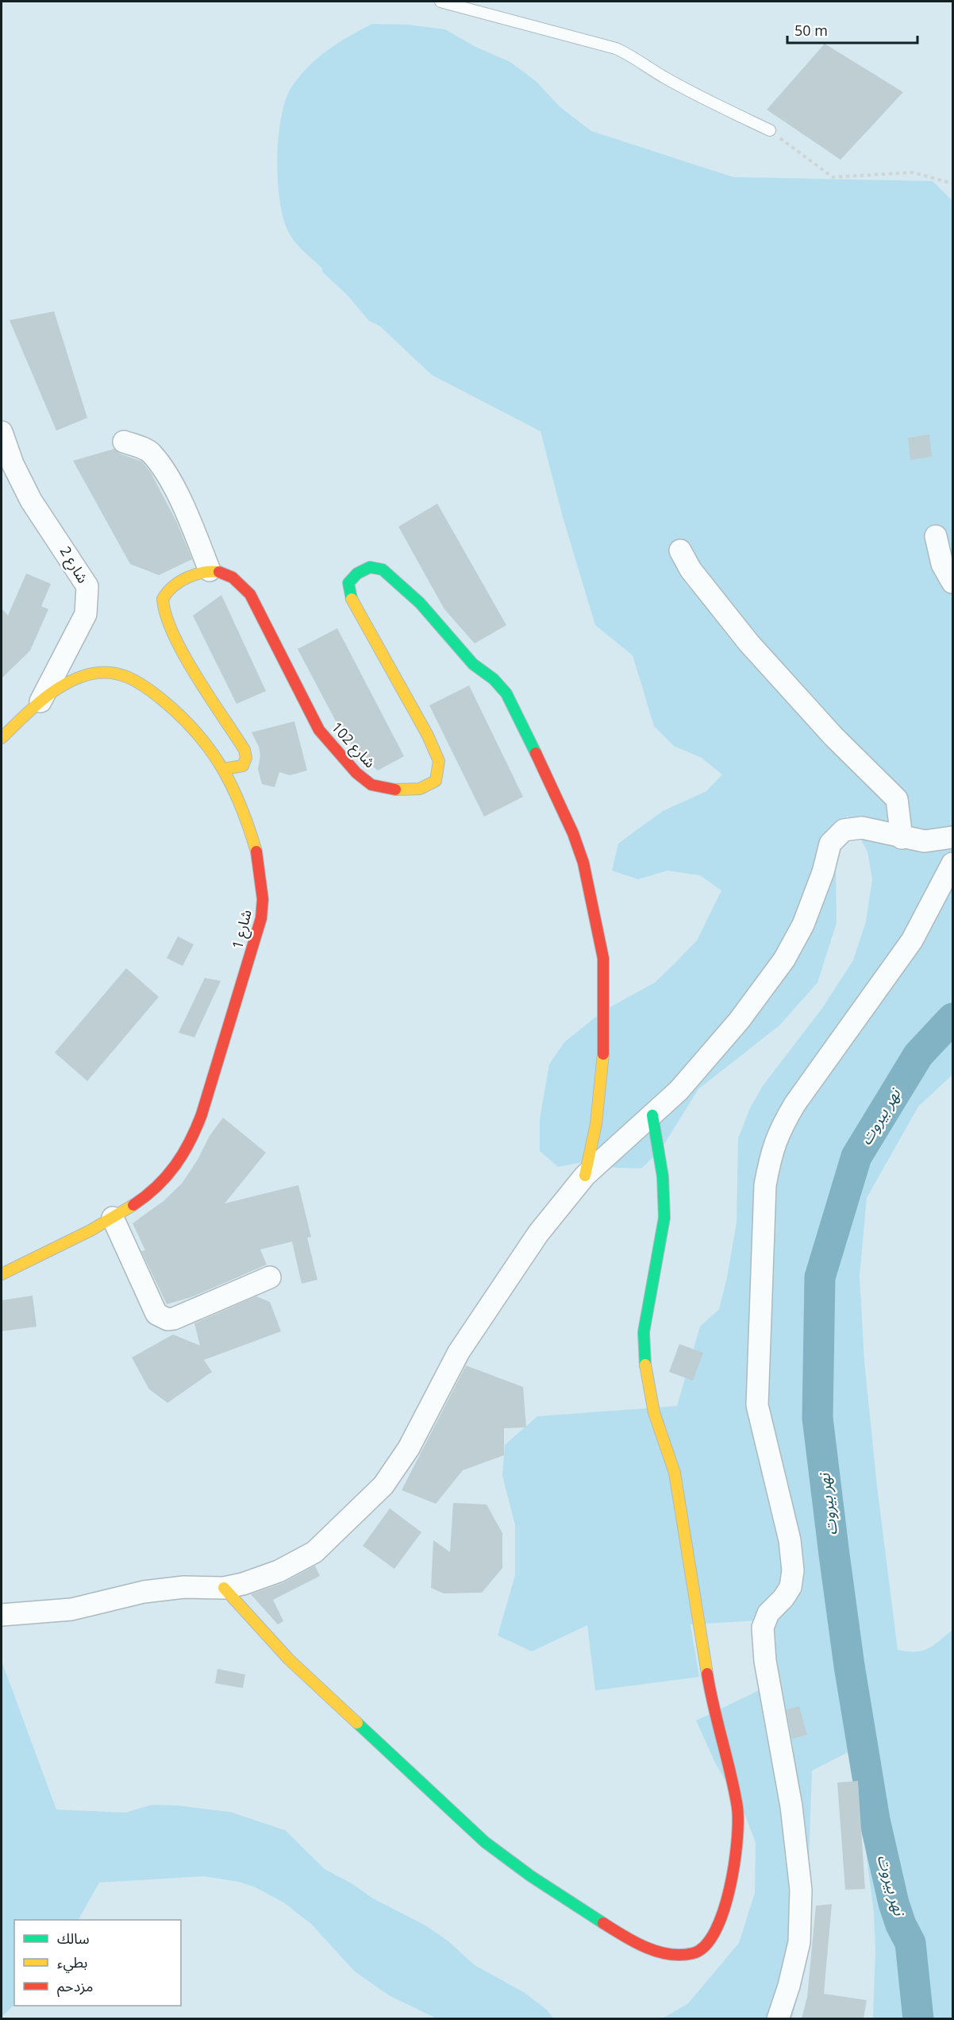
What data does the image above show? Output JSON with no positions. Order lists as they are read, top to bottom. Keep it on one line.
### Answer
{"streets":{"street":["شارع 2","شارع 102","شارع 1"]},"crossings":[["شارع 2","شارع 1"]],"water":["نهر بيروت"],"legend":["سالك","بطيء","مزدحم"],"scale_bar":"50 m"}
